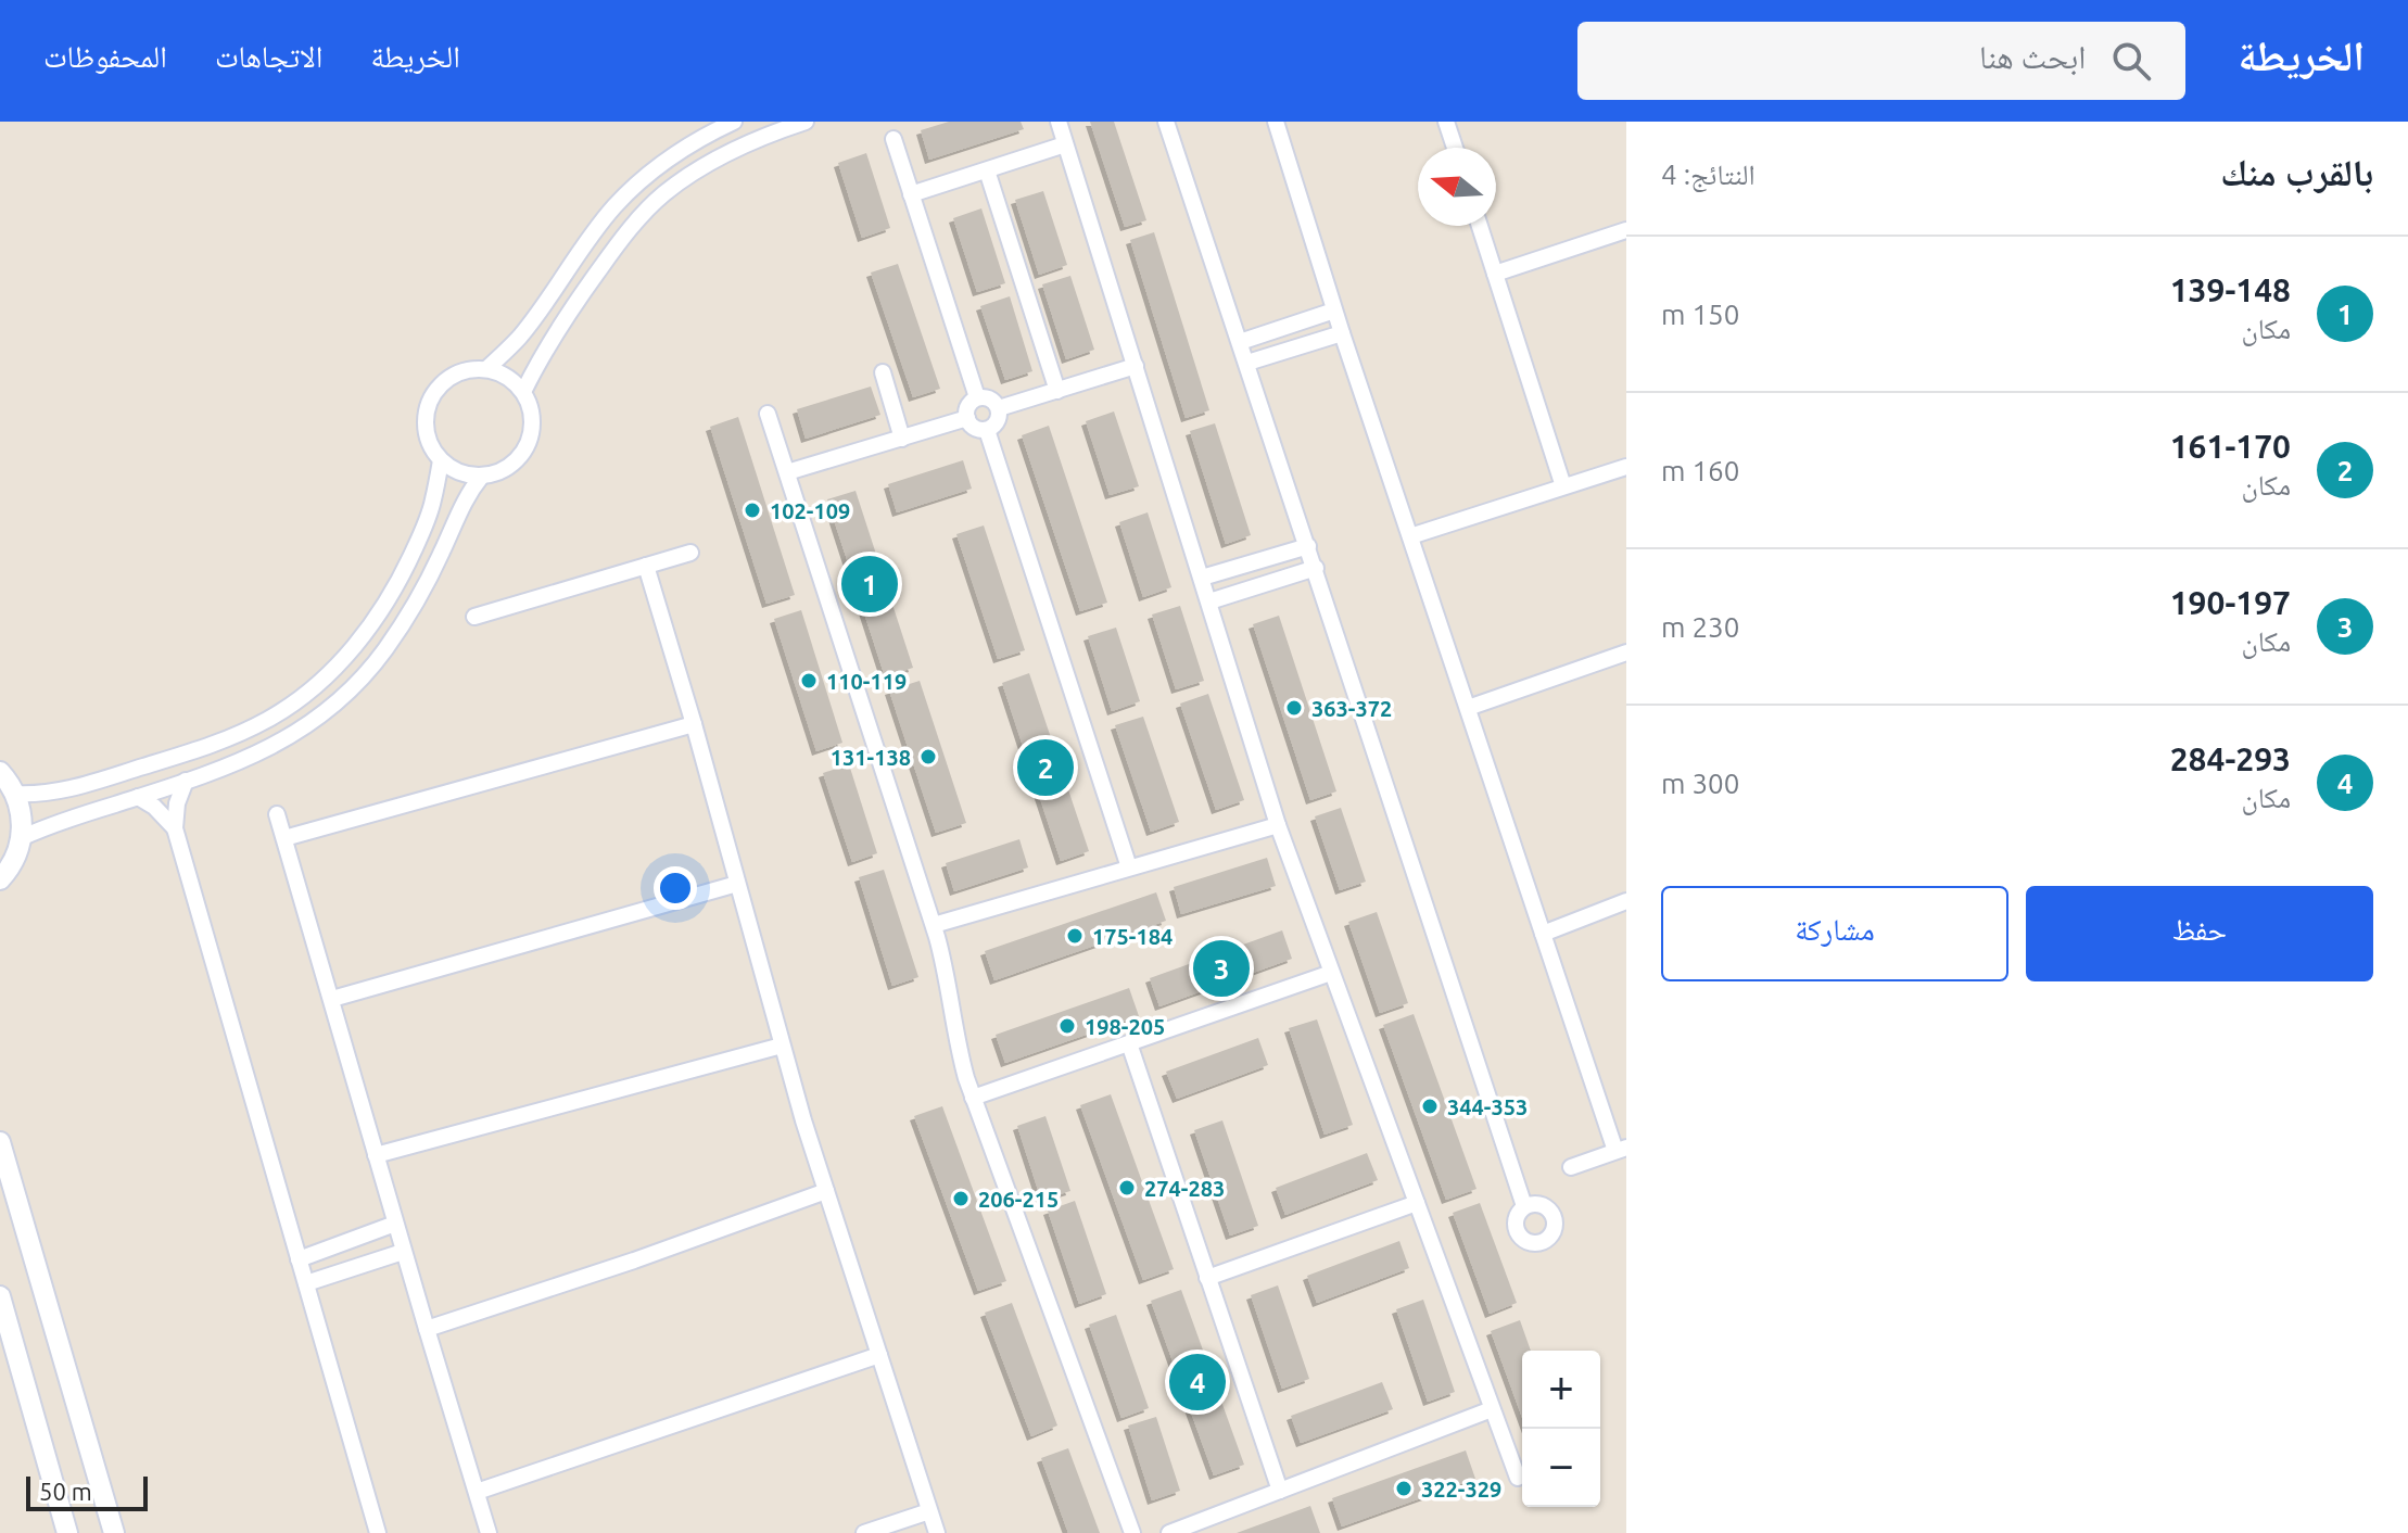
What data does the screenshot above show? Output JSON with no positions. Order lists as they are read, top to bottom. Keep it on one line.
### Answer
{"places":["102-109","110-119","363-372","131-138","175-184","198-205","344-353","274-283","206-215","322-329"],"scale_bar":"50 m","north":"left","page":{"header":"الخريطة","search":"ابحث هنا","nav":["الخريطة","الاتجاهات","المحفوظات"],"heading":["بالقرب منك","النتائج: 4"],"list":[{"mark":"1","name":"139-148","note":"مكان","value":"150 m"},{"mark":"2","name":"161-170","note":"مكان","value":"160 m"},{"mark":"3","name":"190-197","note":"مكان","value":"230 m"},{"mark":"4","name":"284-293","note":"مكان","value":"300 m"}],"pins":["1","2","3","4"],"buttons":["حفظ","مشاركة"],"map_buttons":["+","−"],"scale":"50 m"}}
